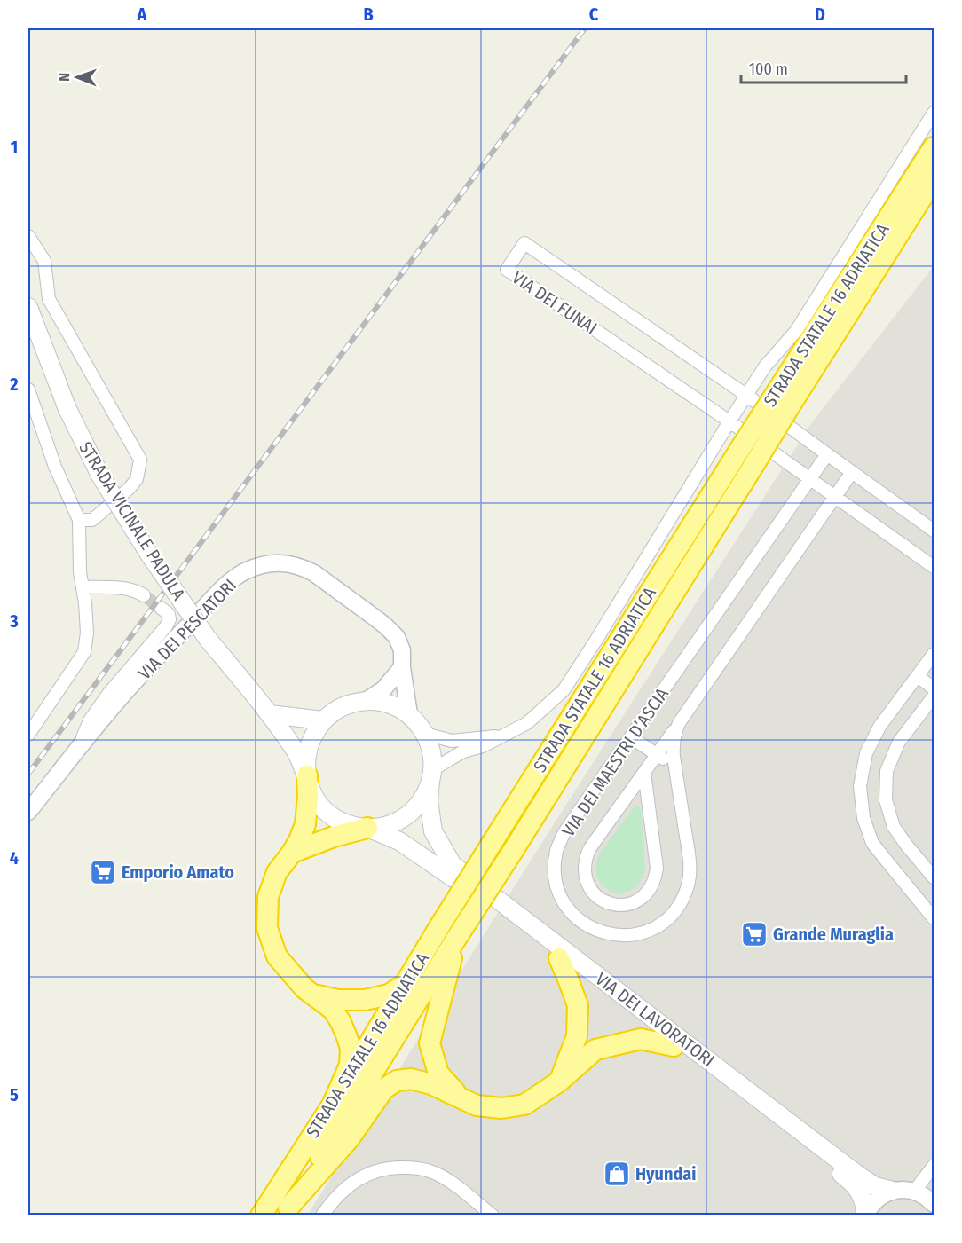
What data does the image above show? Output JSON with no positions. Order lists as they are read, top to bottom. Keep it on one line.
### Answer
{"streets":{"highway":["STRADA STATALE 16 ADRIATICA"],"main road":["STRADA VICINALE PADULA","VIA DEI LAVORATORI"],"street":["VIA DEI FUNAI","VIA DEI PESCATORI","VIA DEI MAESTRI D’ASCIA"]},"crossings":[["VIA DEI FUNAI","VIA DEI MAESTRI D’ASCIA"],["STRADA VICINALE PADULA","VIA DEI PESCATORI"],["STRADA VICINALE PADULA","VIA DEI LAVORATORI"]],"places":{"supermarket":["Emporio Amato","Grande Muraglia"],"shop":["Hyundai"]},"scale_bar":"100 m","north":"left","grid":{"columns":["A","B","C","D"],"rows":["1","2","3","4","5"]}}
